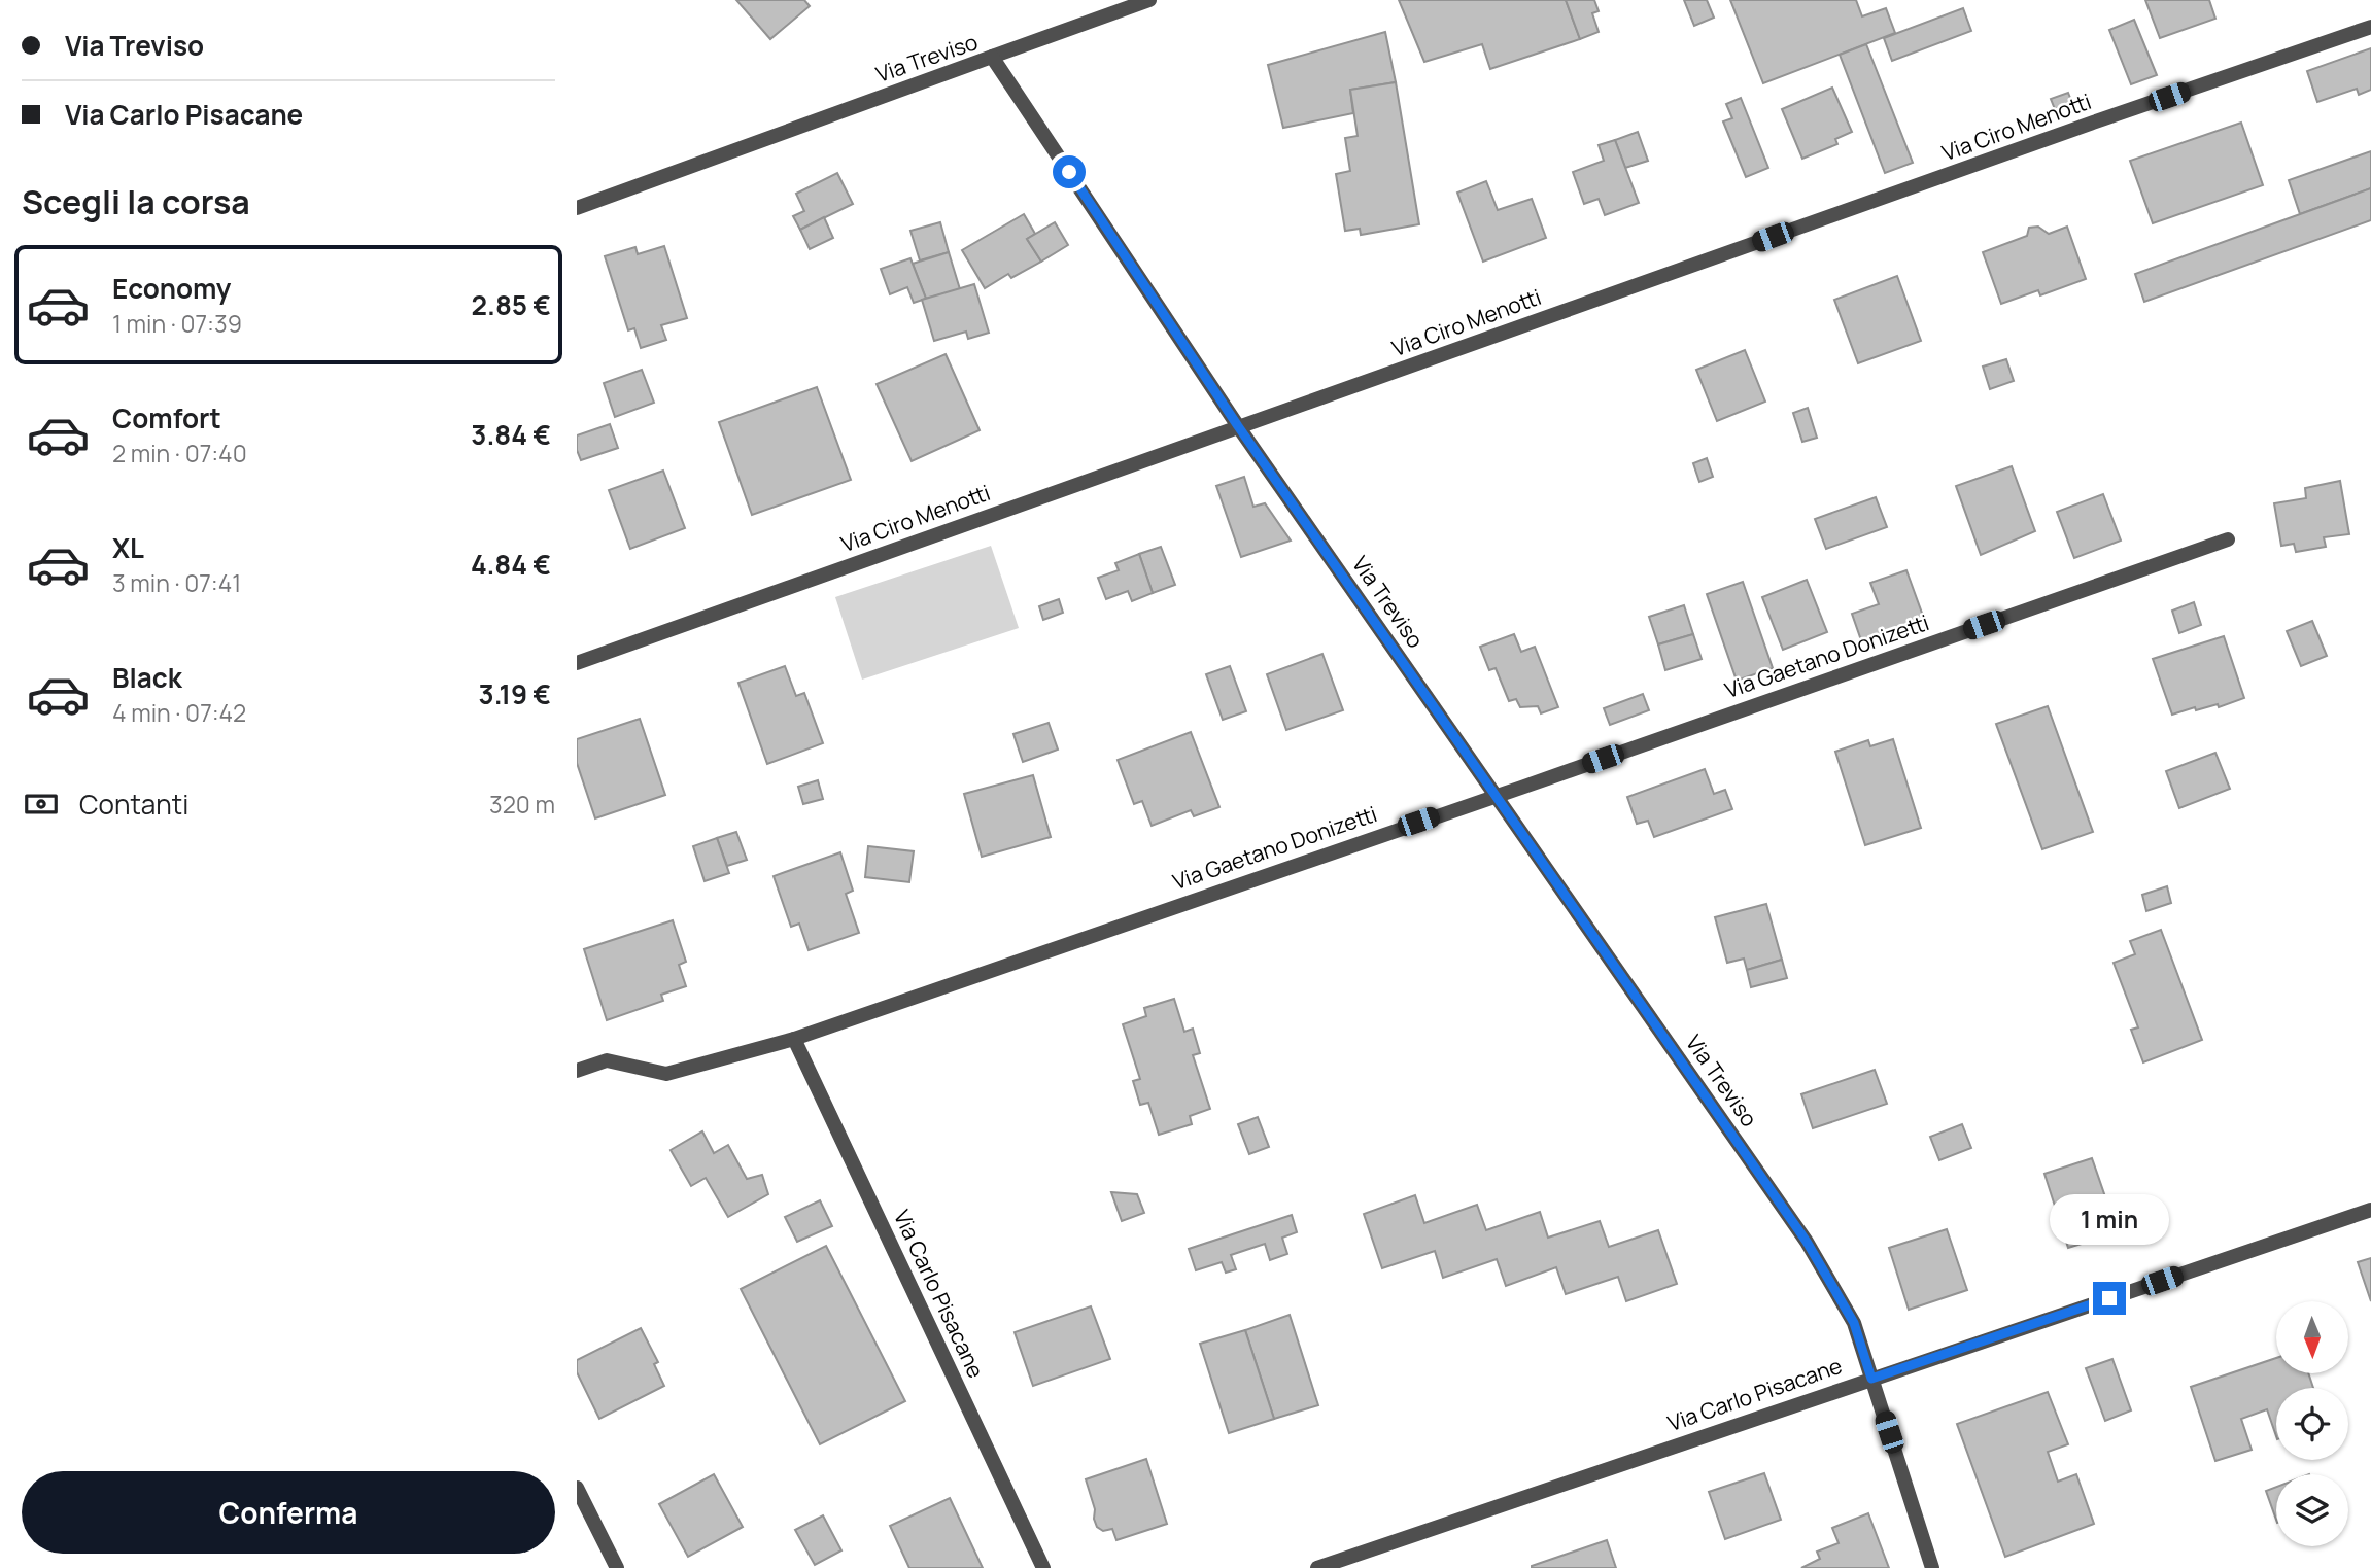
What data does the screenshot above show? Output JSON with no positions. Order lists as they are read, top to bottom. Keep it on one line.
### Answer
{"streets":{"street":["Via Treviso","Via Ciro Menotti","Via Gaetano Donizetti","Via Carlo Pisacane"]},"crossings":[["Via Treviso","Via Ciro Menotti"],["Via Treviso","Via Gaetano Donizetti"],["Via Treviso","Via Carlo Pisacane"],["Via Gaetano Donizetti","Via Carlo Pisacane"]],"north":"bottom","page":{"banner":["Via Treviso","Via Carlo Pisacane"],"heading":"Scegli la corsa","list":[{"name":"Economy","note":"1 min · 07:39","value":"2.85 €"},{"name":"Comfort","note":"2 min · 07:40","value":"3.84 €"},{"name":"XL","note":"3 min · 07:41","value":"4.84 €"},{"name":"Black","note":"4 min · 07:42","value":"3.19 €"}],"pay":["Contanti","320 m"],"bubble":"1 min","buttons":"Conferma"}}
